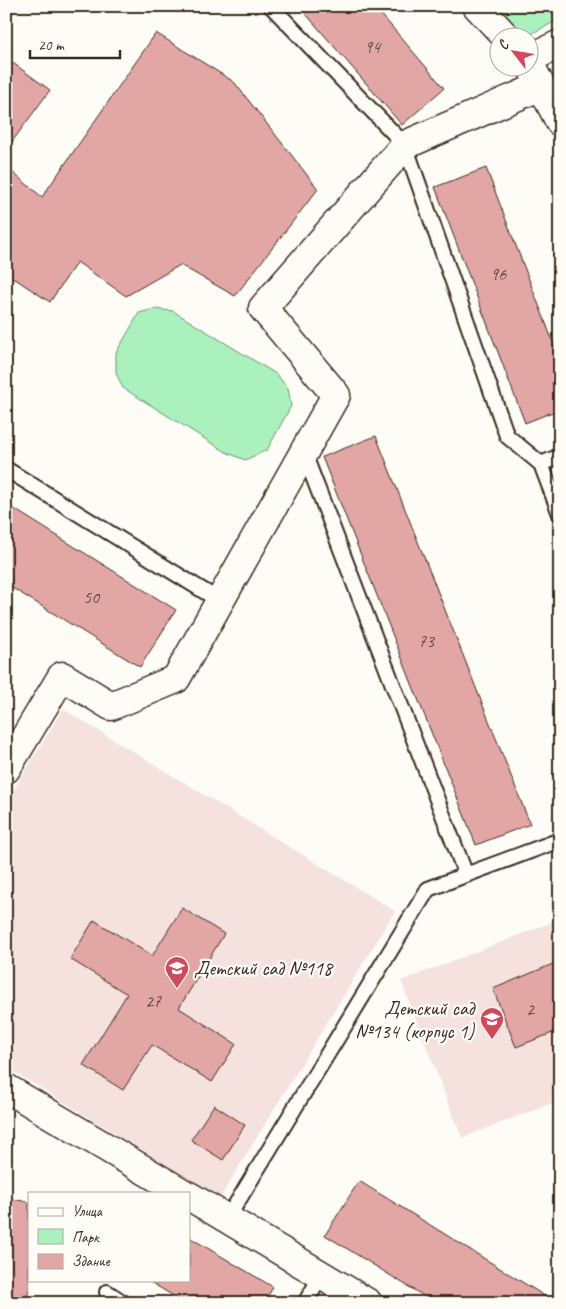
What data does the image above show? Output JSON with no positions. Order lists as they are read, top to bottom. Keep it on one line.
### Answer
{"places":{"school or university":["Детский сад №118","Детский сад №134 (корпус 1)"]},"house_numbers":["94","96","50","73","27","2"],"legend":["Улица","Парк","Здание"],"scale_bar":"20 m","north":"top left"}
